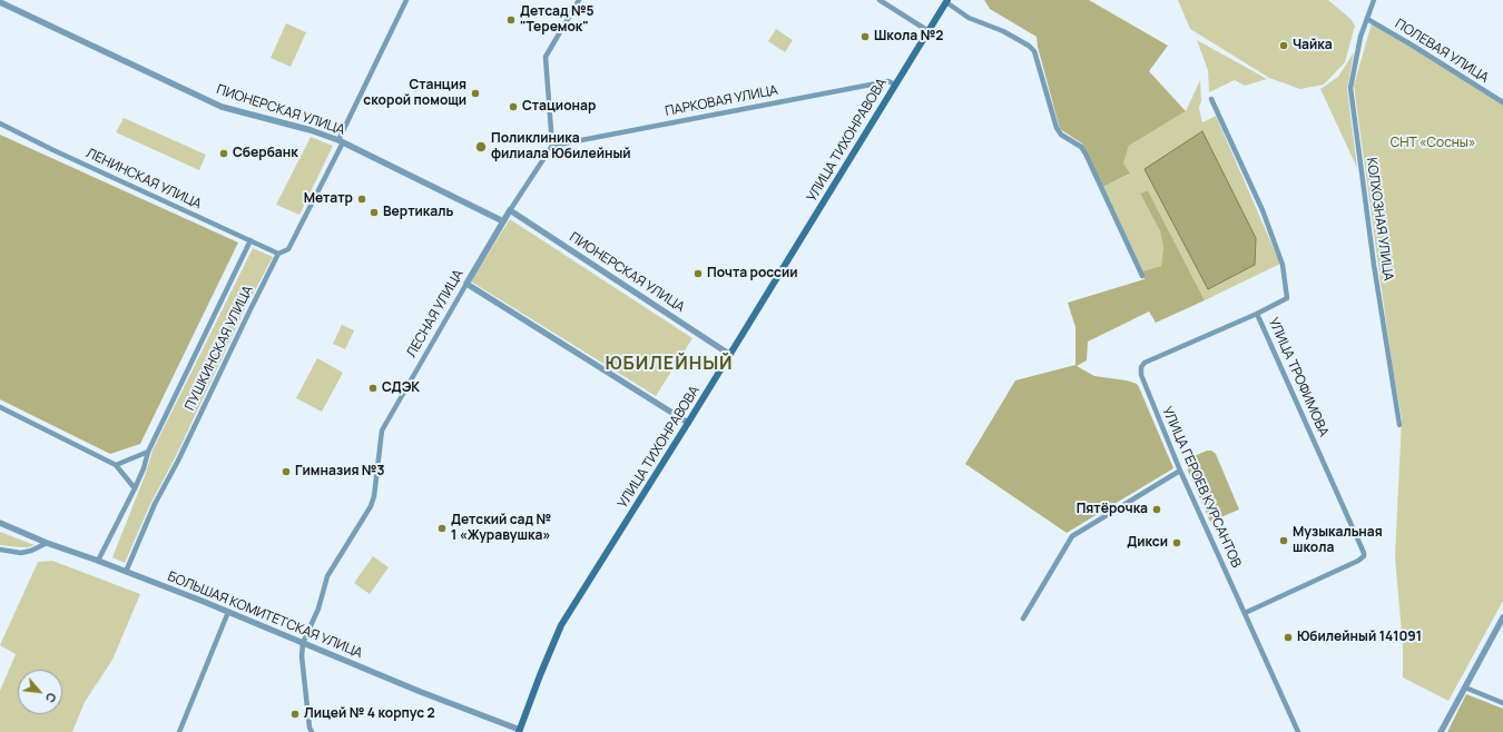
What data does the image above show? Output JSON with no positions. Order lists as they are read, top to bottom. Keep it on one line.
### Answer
{"streets":{"main road":["УЛИЦА ТИХОНРАВОВА"],"street":["ПОЛЕВАЯ УЛИЦА","ПАРКОВАЯ УЛИЦА","ПИОНЕРСКАЯ УЛИЦА","ЛЕНИНСКАЯ УЛИЦА","КОЛХОЗНАЯ УЛИЦА","ЛЕСНАЯ УЛИЦА","ПУШКИНСКАЯ УЛИЦА","УЛИЦА ТРОФИМОВА","УЛИЦА ГЕРОЕВ КУРСАНТОВ","БОЛЬШАЯ КОМИТЕТСКАЯ УЛИЦА"]},"crossings":[["ПОЛЕВАЯ УЛИЦА","КОЛХОЗНАЯ УЛИЦА"],["ПАРКОВАЯ УЛИЦА","УЛИЦА ТИХОНРАВОВА"],["ПАРКОВАЯ УЛИЦА","ЛЕСНАЯ УЛИЦА"],["ПИОНЕРСКАЯ УЛИЦА","УЛИЦА ТИХОНРАВОВА"],["ПИОНЕРСКАЯ УЛИЦА","ЛЕСНАЯ УЛИЦА"],["ПИОНЕРСКАЯ УЛИЦА","ПУШКИНСКАЯ УЛИЦА"],["УЛИЦА ТИХОНРАВОВА","БОЛЬШАЯ КОМИТЕТСКАЯ УЛИЦА"],["ЛЕНИНСКАЯ УЛИЦА","ПУШКИНСКАЯ УЛИЦА"],["ЛЕСНАЯ УЛИЦА","БОЛЬШАЯ КОМИТЕТСКАЯ УЛИЦА"],["ПУШКИНСКАЯ УЛИЦА","БОЛЬШАЯ КОМИТЕТСКАЯ УЛИЦА"],["УЛИЦА ТРОФИМОВА","УЛИЦА ГЕРОЕВ КУРСАНТОВ"]],"districts":["ЮБИЛЕЙНЫЙ"],"parks":["СНТ «Сосны»"],"places":["Детсад №5 \"Теремок\"","Школа №2","Чайка","Станция скорой помощи","Стационар","Поликлиника филиала Юбилейный","Сбербанк","Метатр","Вертикаль","Почта россии","СДЭК","Гимназия №3","Пятёрочка","Детский сад № 1 «Журавушка»","Музыкальная школа","Дикси","Юбилейный 141091","Лицей № 4 корпус 2"],"north":"bottom right"}
